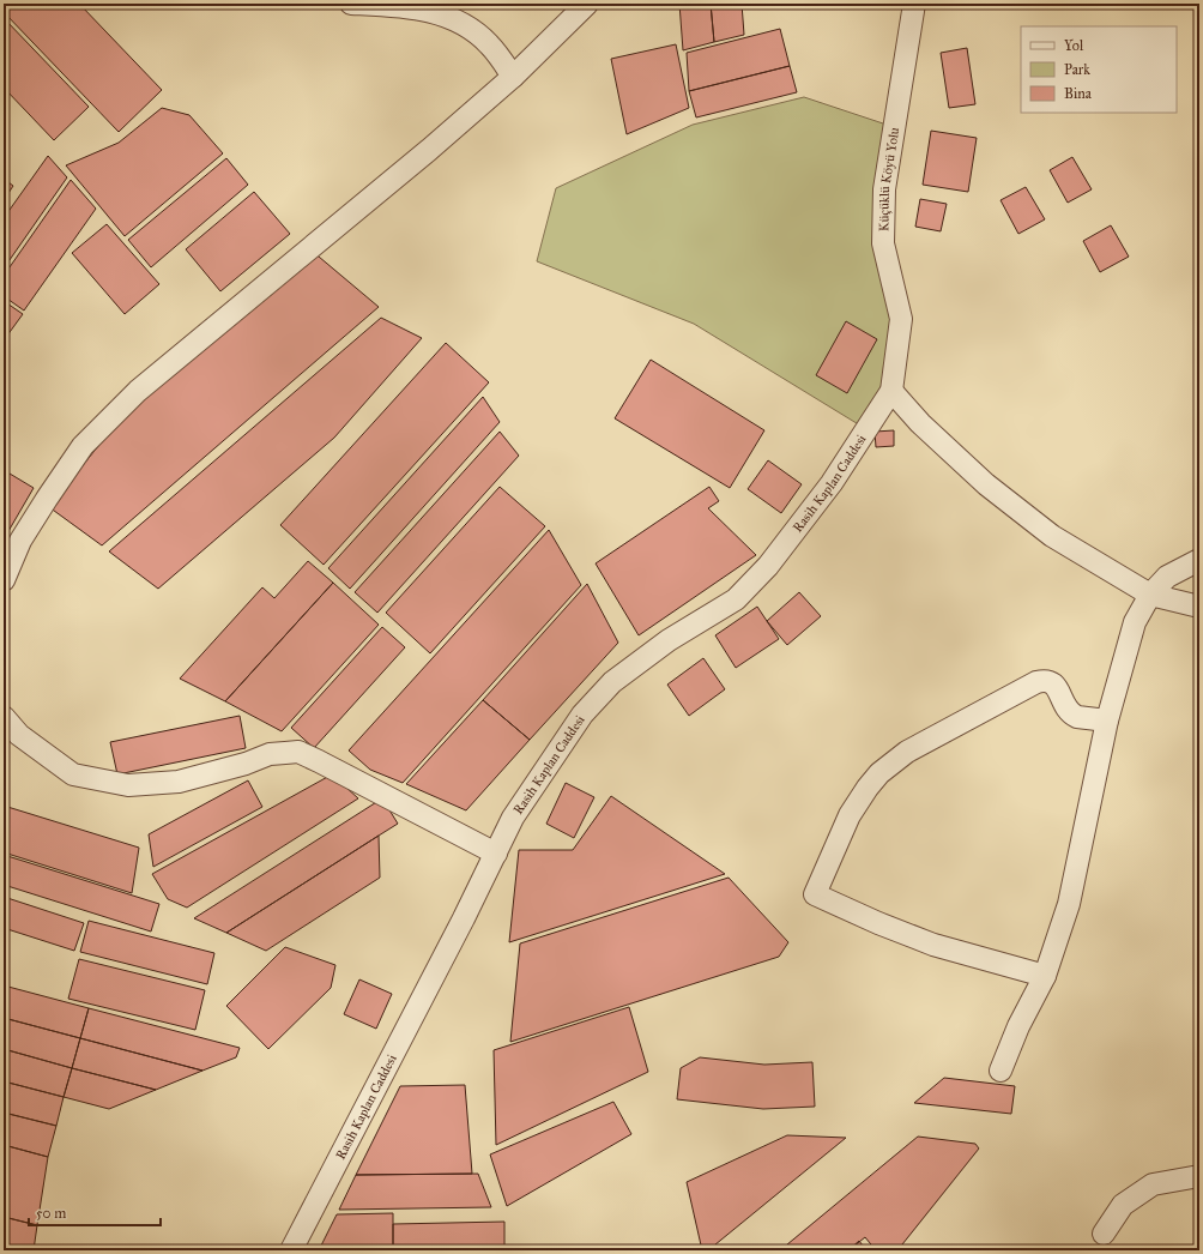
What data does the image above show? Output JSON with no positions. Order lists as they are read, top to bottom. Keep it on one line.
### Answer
{"streets":{"street":["Küçüklü Köyü Yolu","Rasih Kaplan Caddesi"]},"crossings":[["Küçüklü Köyü Yolu","Rasih Kaplan Caddesi"]],"legend":["Yol","Park","Bina"],"scale_bar":"50 m"}
